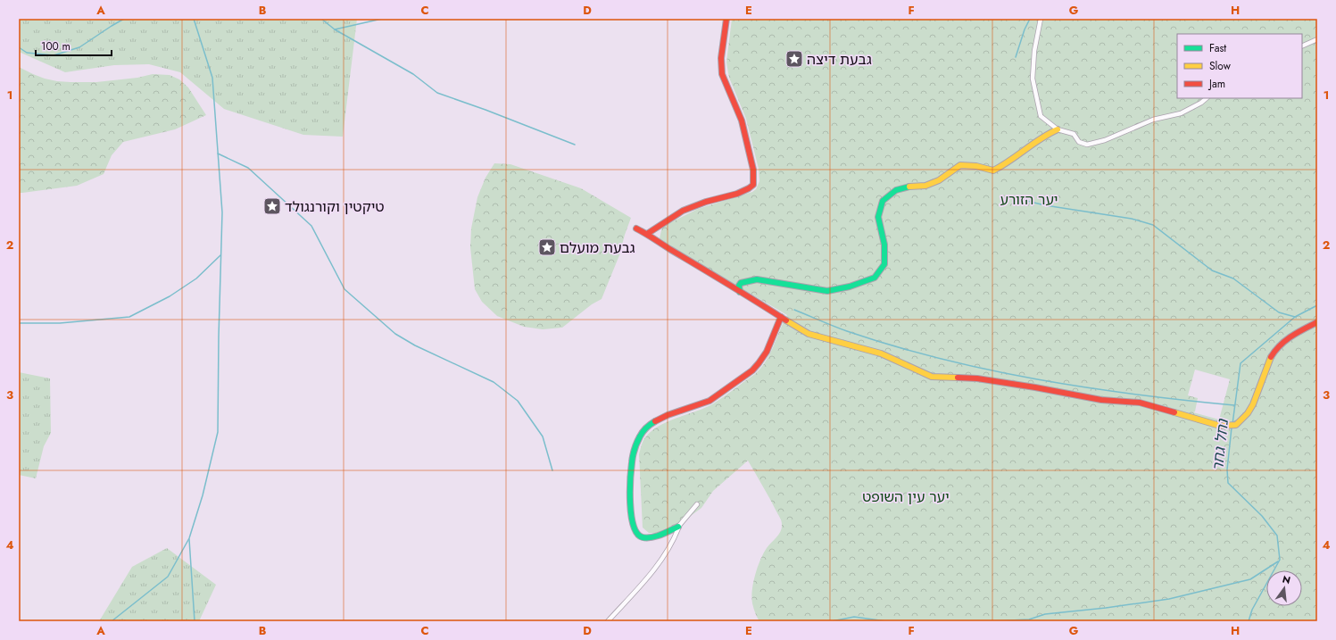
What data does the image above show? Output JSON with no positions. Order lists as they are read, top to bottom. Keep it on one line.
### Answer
{"water":["נחל גחר"],"parks":["יער הזורע","יער עין השופט"],"places":{"place":["גבעת דיצה","טיקטין וקורנגולד","גבעת מועלם"]},"legend":["Fast","Slow","Jam"],"scale_bar":"100 m","north":"top","grid":{"columns":["A","B","C","D","E","F","G","H"],"rows":["1","2","3","4"]}}
